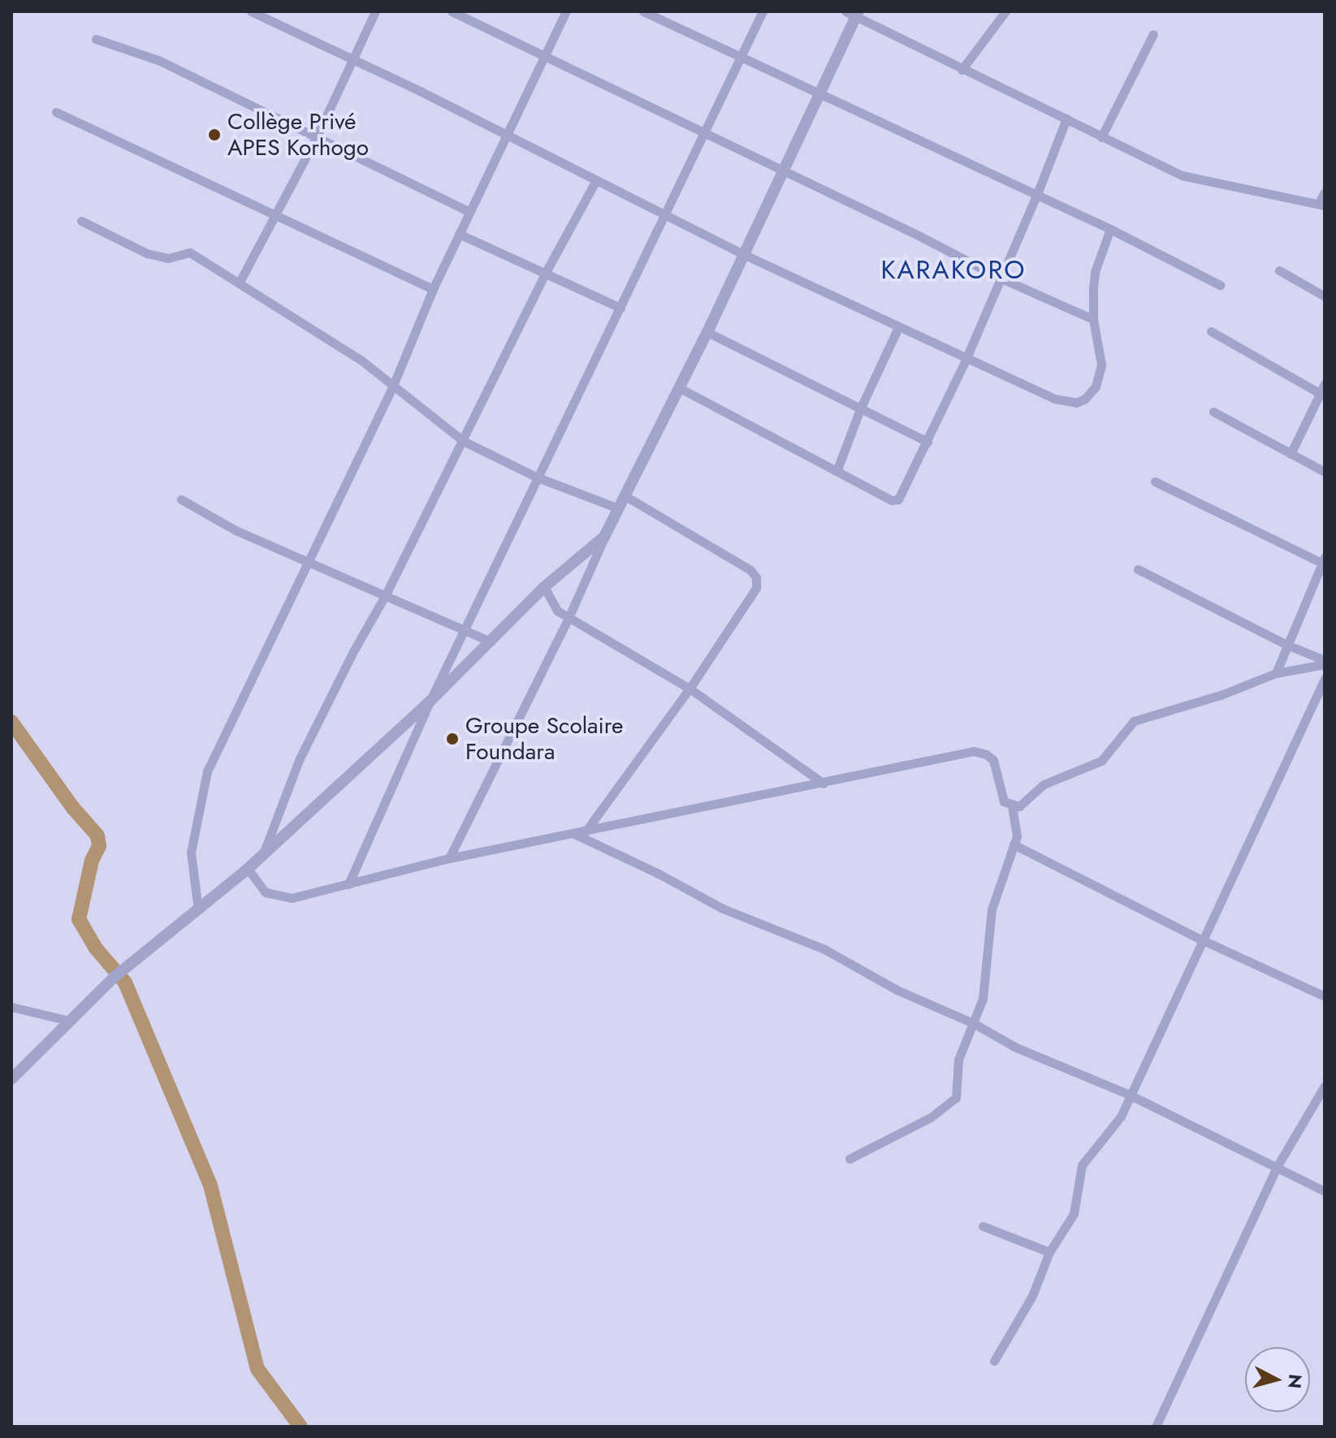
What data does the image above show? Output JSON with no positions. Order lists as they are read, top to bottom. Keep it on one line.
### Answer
{"districts":["KARAKORO"],"places":["Collège Privé APES Korhogo","Groupe Scolaire Foundara"],"north":"right"}
